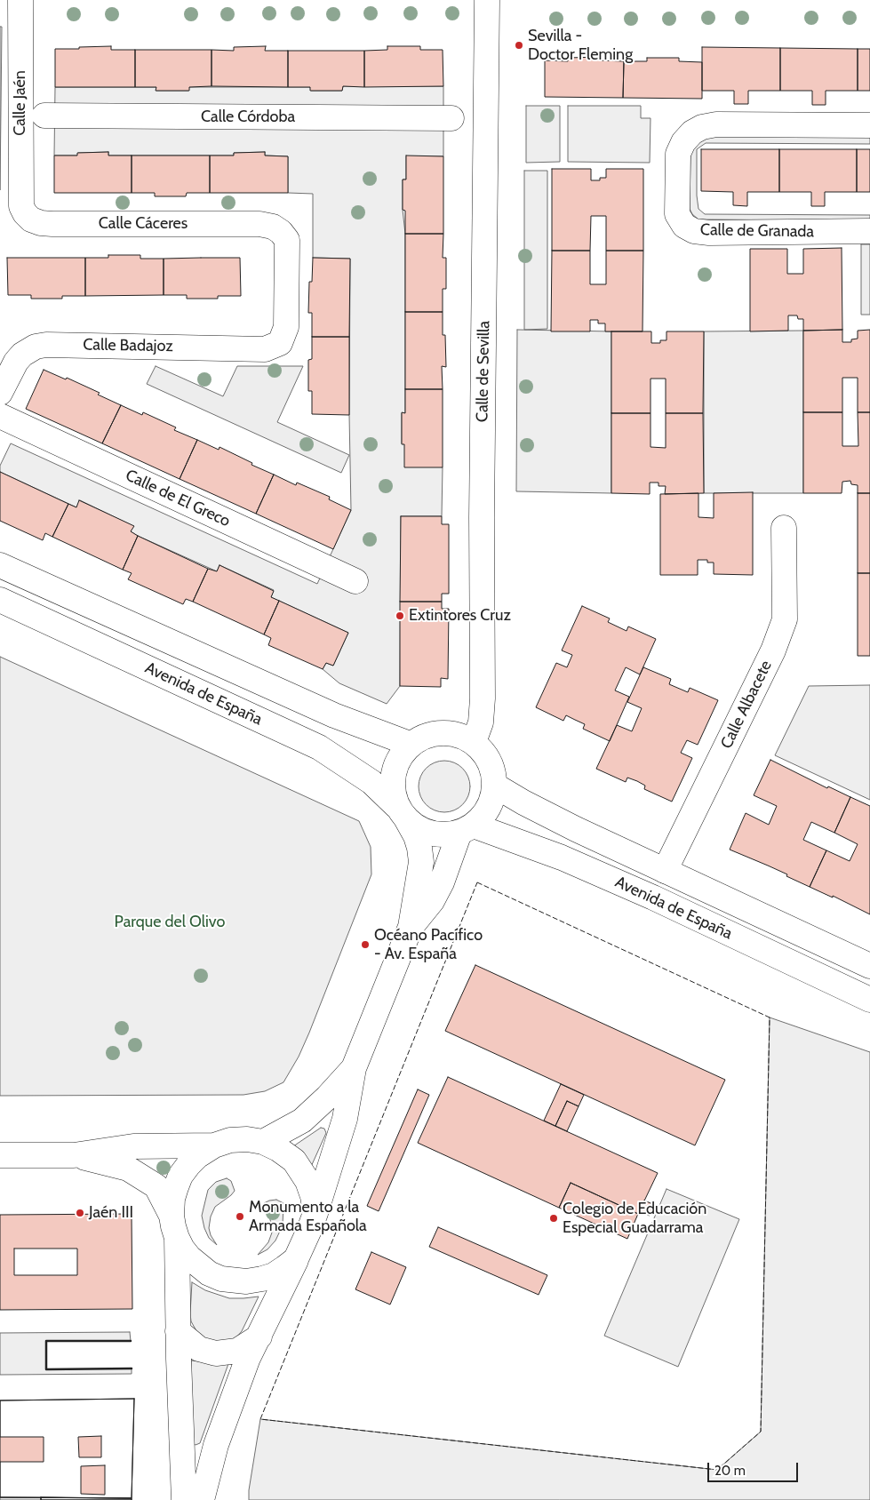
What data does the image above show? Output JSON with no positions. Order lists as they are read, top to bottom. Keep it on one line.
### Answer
{"streets":{"street":["Calle Jaén","Calle Córdoba","Calle Cáceres","Calle de Granada","Calle Badajoz","Calle de Sevilla","Calle de El Greco","Avenida de España","Calle Albacete"]},"crossings":[["Calle Jaén","Calle Cáceres"],["Calle Cáceres","Calle Badajoz"],["Calle de Sevilla","Avenida de España"],["Avenida de España","Calle Albacete"]],"parks":["Parque del Olivo"],"places":["Sevilla - Doctor Fleming","Extintores Cruz","Océano Pacífico - Av. España","Jaén III","Monumento a la Armada Española","Colegio de Educación Especial Guadarrama"],"scale_bar":"20 m"}
